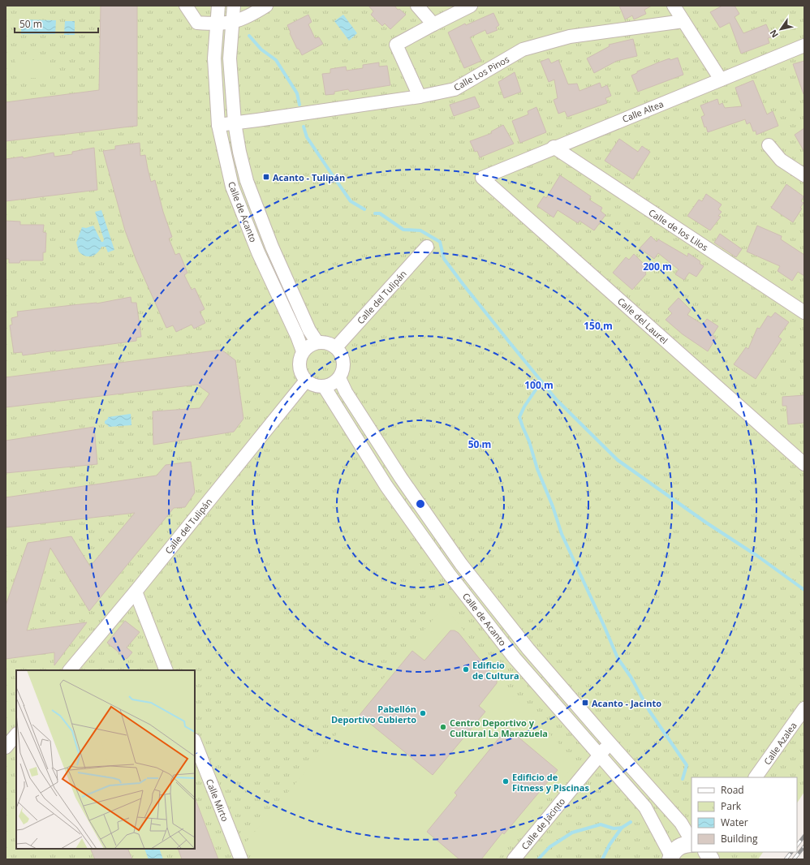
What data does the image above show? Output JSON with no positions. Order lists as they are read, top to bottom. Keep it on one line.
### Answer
{"streets":{"street":["Calle Los Pinos","Calle Altea","Calle de Acanto","Calle de los Lilos","Calle del Tulipán","Calle del Laurel","Calle Azalea","Calle Mirto","Calle de Jacinto"]},"crossings":[["Calle Los Pinos","Calle de Acanto"],["Calle Altea","Calle de los Lilos"],["Calle Altea","Calle del Laurel"],["Calle de Acanto","Calle del Tulipán"],["Calle de Acanto","Calle de Jacinto"]],"places":{"transit":["Acanto - Tulipán","Acanto - Jacinto"],"other":["Edificio de Cultura","Pabellón Deportivo Cubierto","Centro Deportivo y Cultural La Marazuela","Edificio de Fitness y Piscinas"]},"legend":["Road","Park","Water","Building"],"scale_bar":"50 m","north":"bottom left","rings":["200 m","150 m","100 m","50 m"]}
